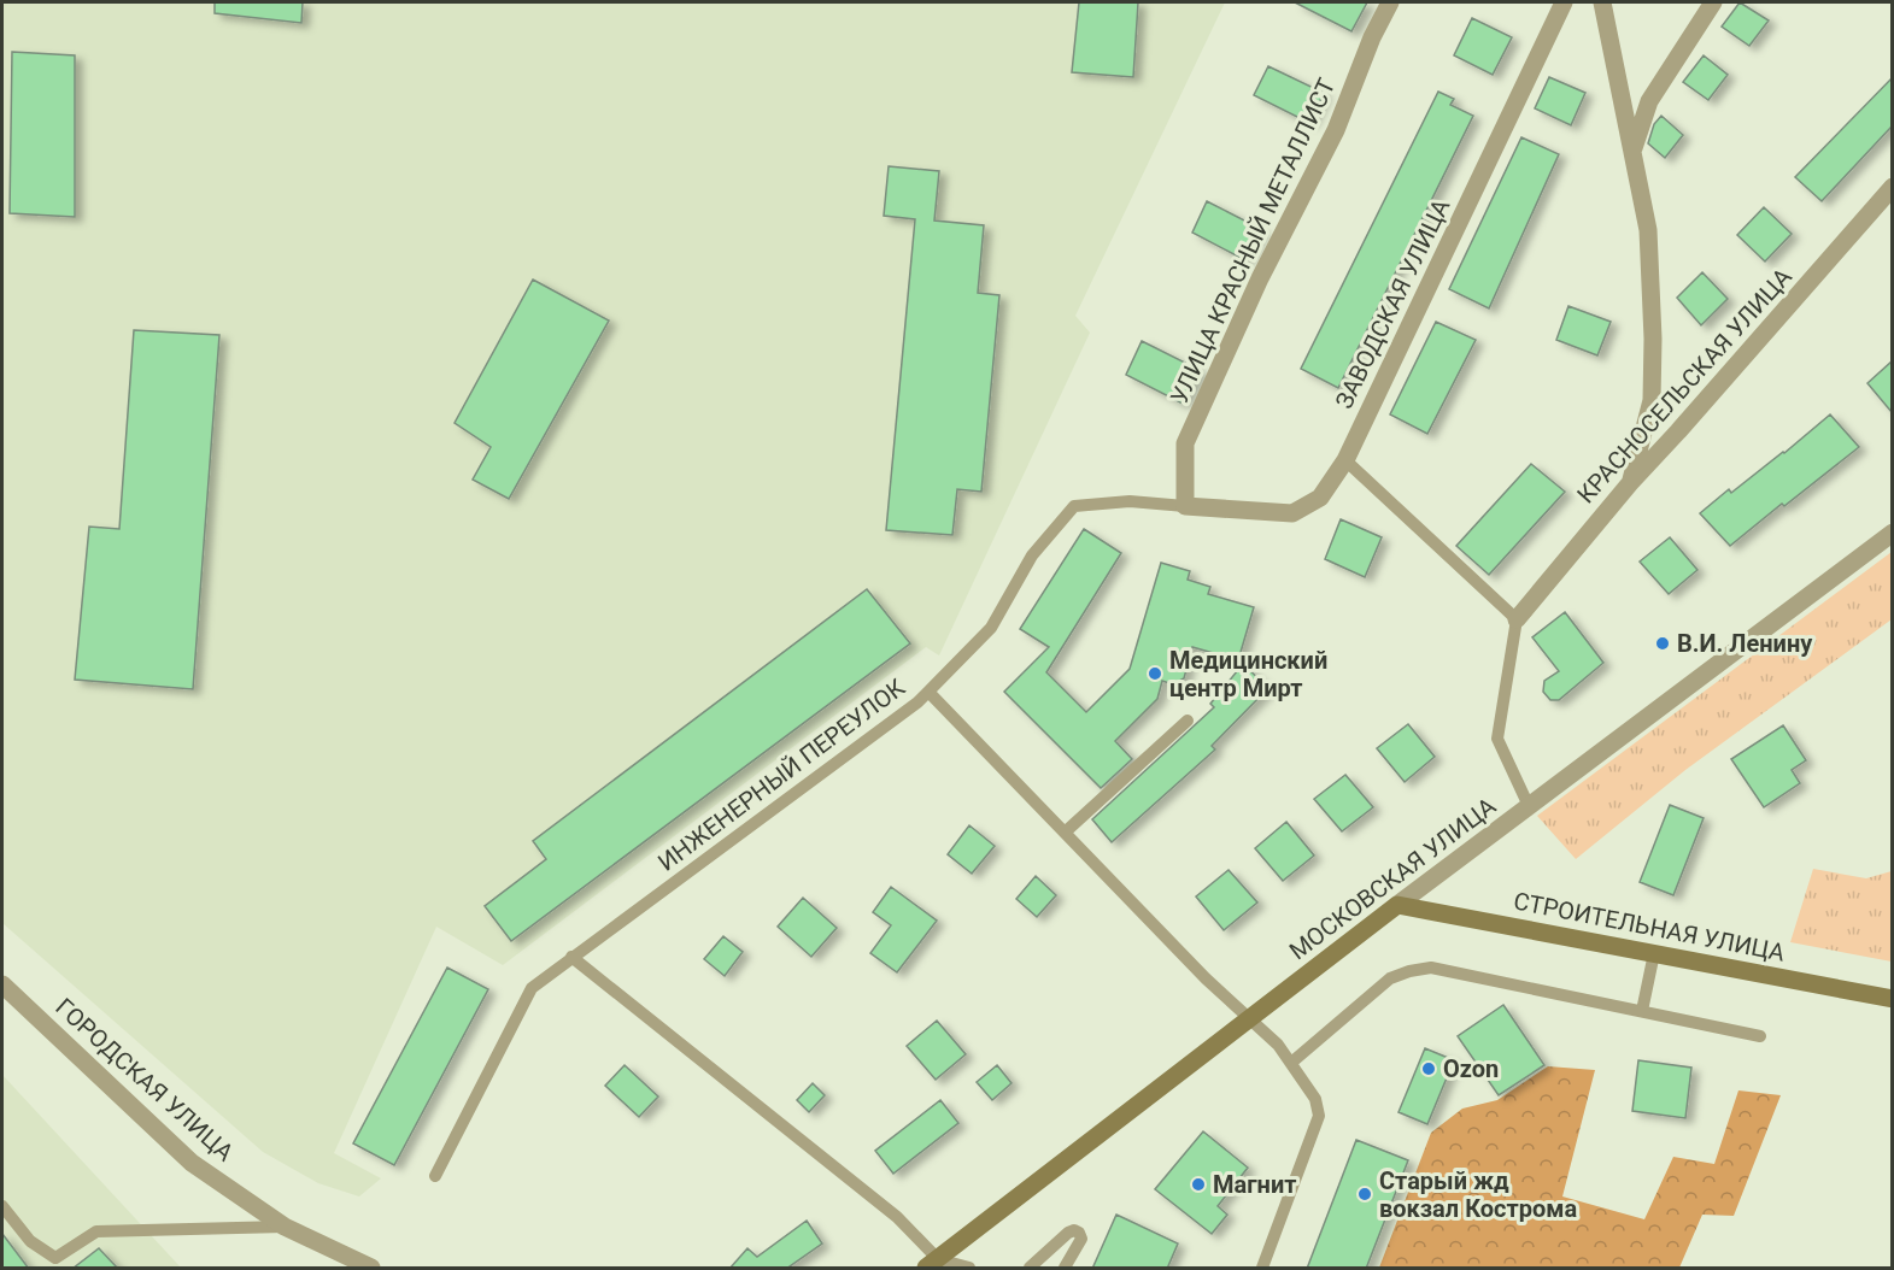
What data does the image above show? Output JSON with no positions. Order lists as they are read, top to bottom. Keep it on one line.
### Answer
{"streets":{"main road":["МОСКОВСКАЯ УЛИЦА","СТРОИТЕЛЬНАЯ УЛИЦА"],"street":["УЛИЦА КРАСНЫЙ МЕТАЛЛИСТ","ЗАВОДСКАЯ УЛИЦА","КРАСНОСЕЛЬСКАЯ УЛИЦА","ГОРОДСКАЯ УЛИЦА"],"lane":["ИНЖЕНЕРНЫЙ ПЕРЕУЛОК"]},"crossings":[["УЛИЦА КРАСНЫЙ МЕТАЛЛИСТ","ЗАВОДСКАЯ УЛИЦА"],["ИНЖЕНЕРНЫЙ ПЕРЕУЛОК","МОСКОВСКАЯ УЛИЦА"],["МОСКОВСКАЯ УЛИЦА","СТРОИТЕЛЬНАЯ УЛИЦА"]],"places":["В.И. Ленину","Медицинский центр Мирт","Ozon","Магнит","Старый жд вокзал Кострома"]}
